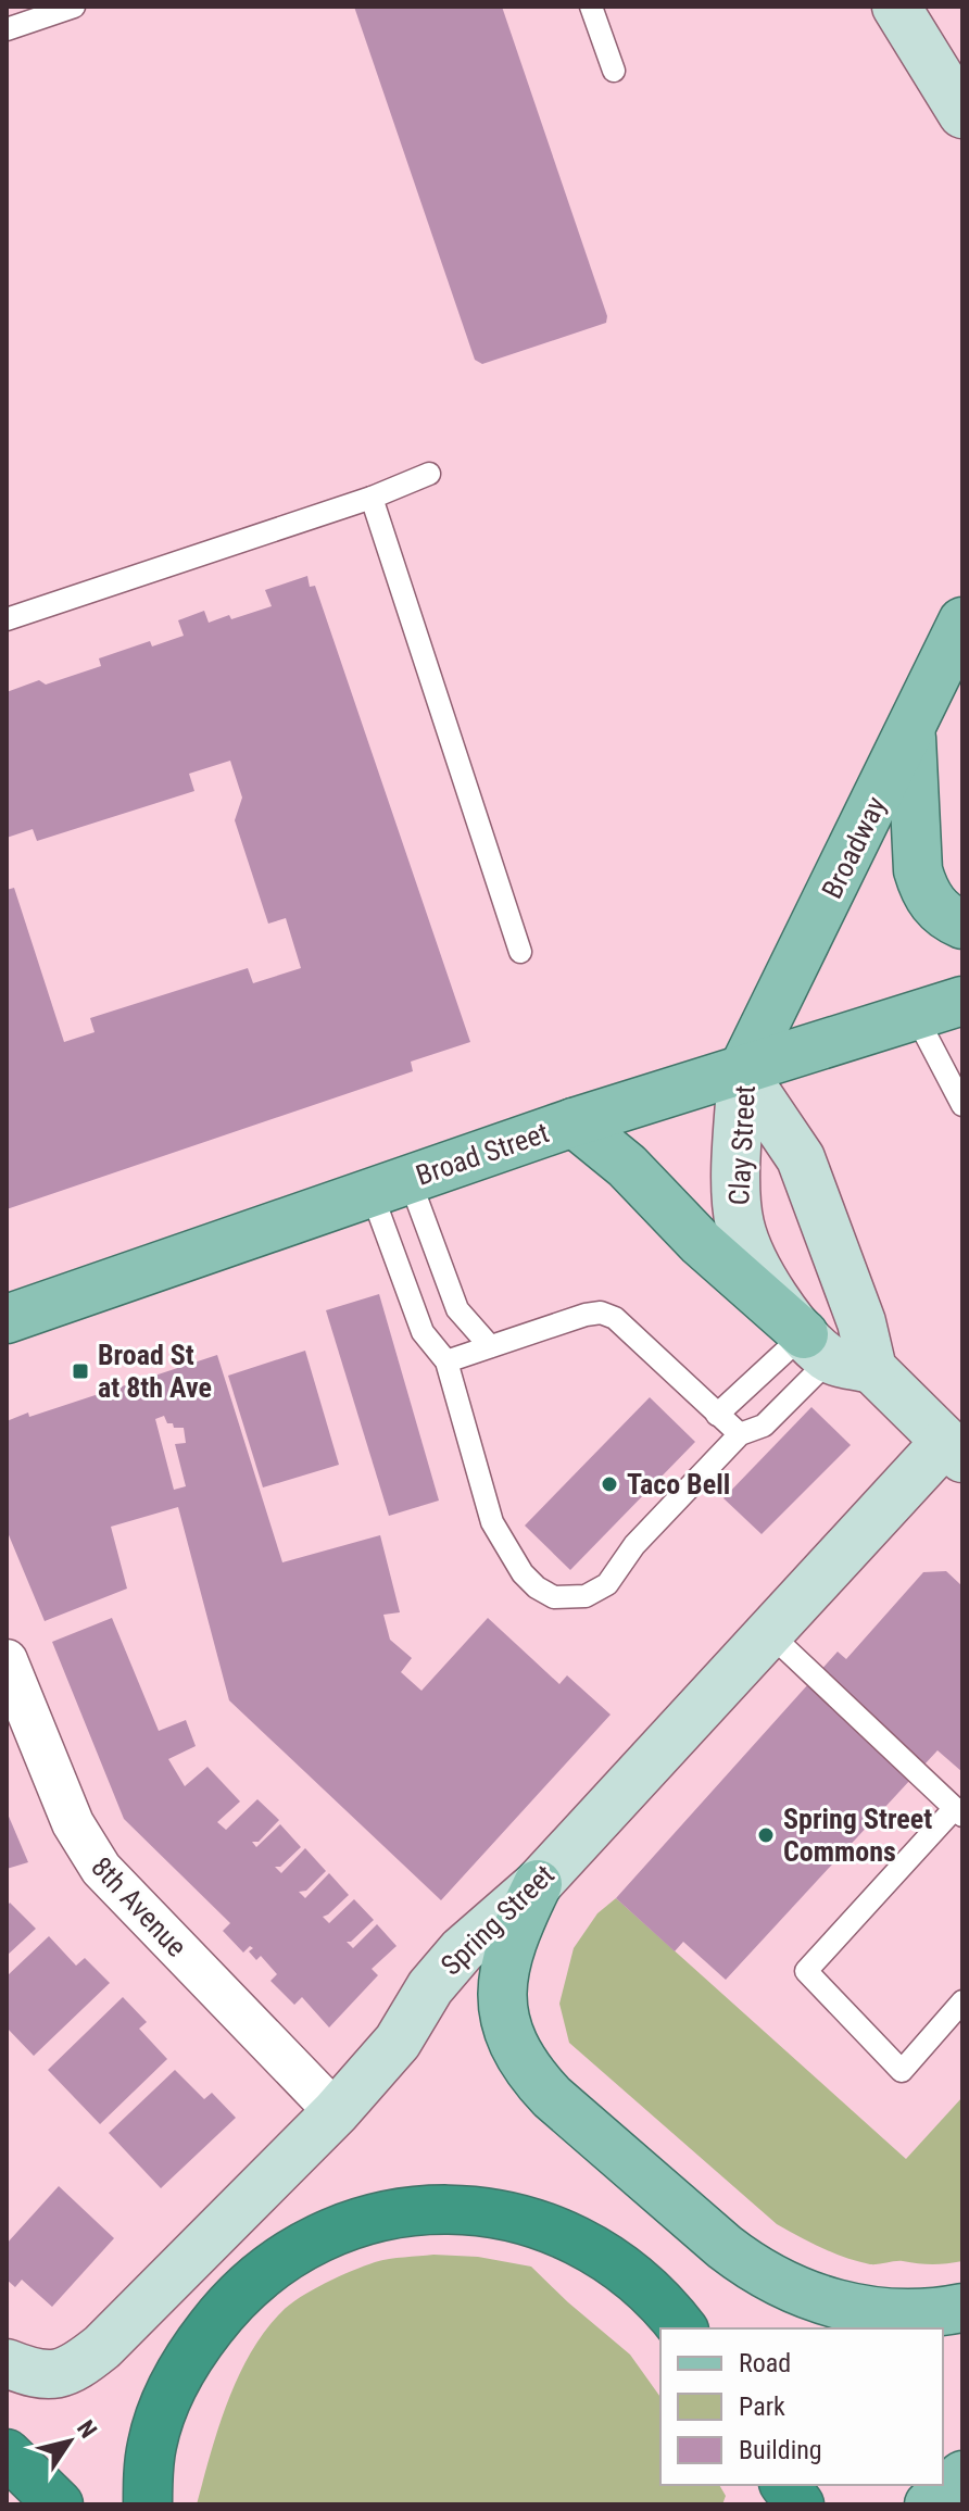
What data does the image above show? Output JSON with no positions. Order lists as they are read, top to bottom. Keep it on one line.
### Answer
{"streets":{"main road":["Broadway","Clay Street","Broad Street","Spring Street"],"street":["8th Avenue"]},"crossings":[["Broadway","Clay Street"],["Broadway","Broad Street"],["Clay Street","Broad Street"],["Clay Street","Spring Street"],["8th Avenue","Spring Street"]],"places":{"transit":["Broad St at 8th Ave"],"other":["Taco Bell","Spring Street Commons"]},"legend":["Road","Park","Building"],"north":"top right"}
